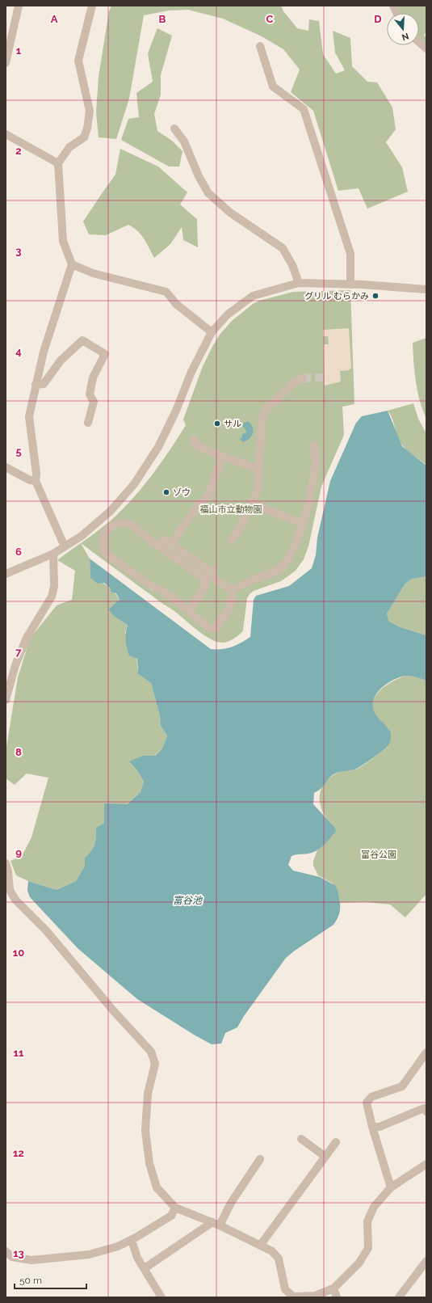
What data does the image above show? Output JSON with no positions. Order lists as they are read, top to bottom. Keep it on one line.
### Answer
{"water":["富谷池"],"parks":["福山市立動物園","富谷公園"],"places":["グリル むらかみ","サル","ゾウ"],"scale_bar":"50 m","north":"bottom","grid":{"columns":["A","B","C","D"],"rows":["1","2","3","4","5","6","7","8","9","10","11","12","13"]}}
